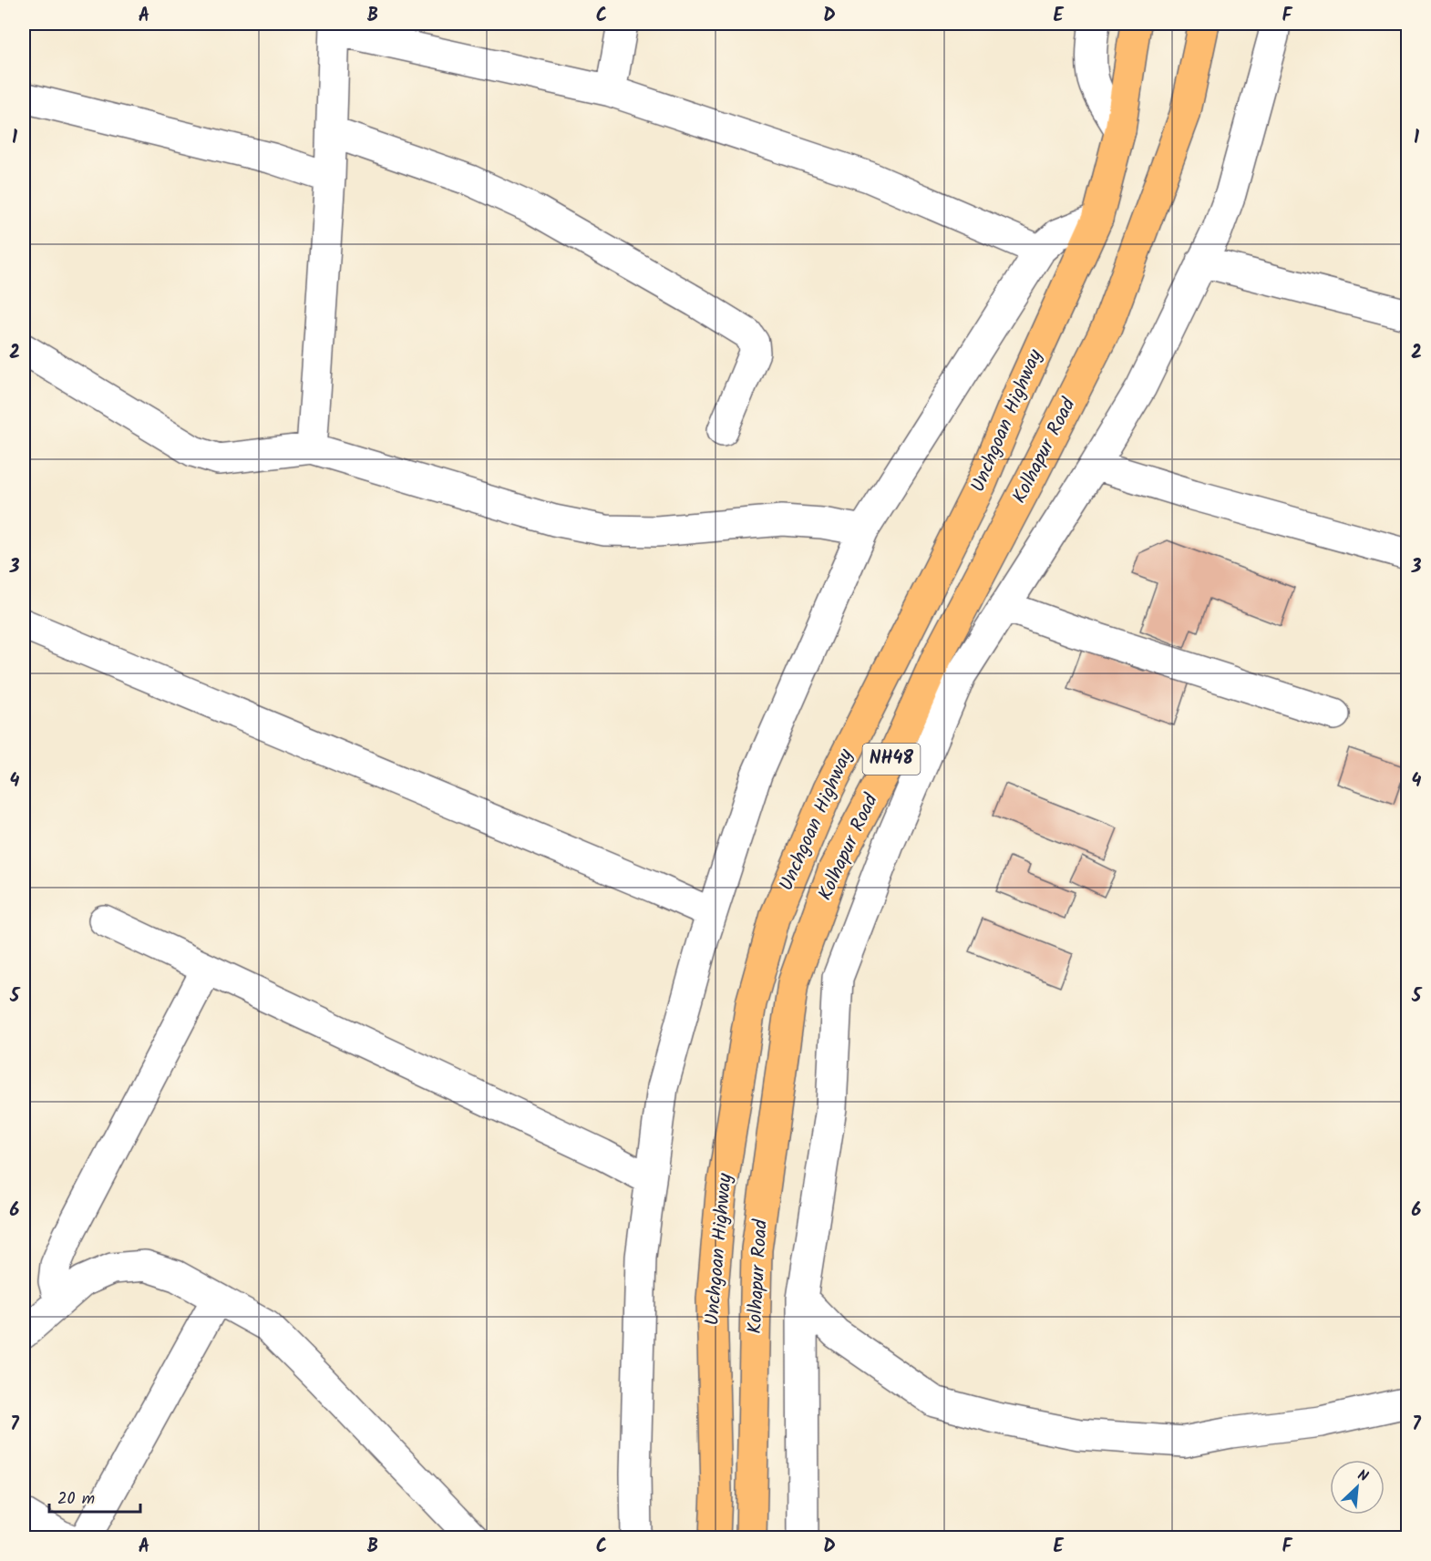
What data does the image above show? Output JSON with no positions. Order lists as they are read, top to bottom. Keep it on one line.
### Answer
{"streets":{"highway":["Unchgoan Highway","Kolhapur Road","NH48"]},"scale_bar":"20 m","north":"top right","grid":{"columns":["A","B","C","D","E","F"],"rows":["1","2","3","4","5","6","7"]}}
